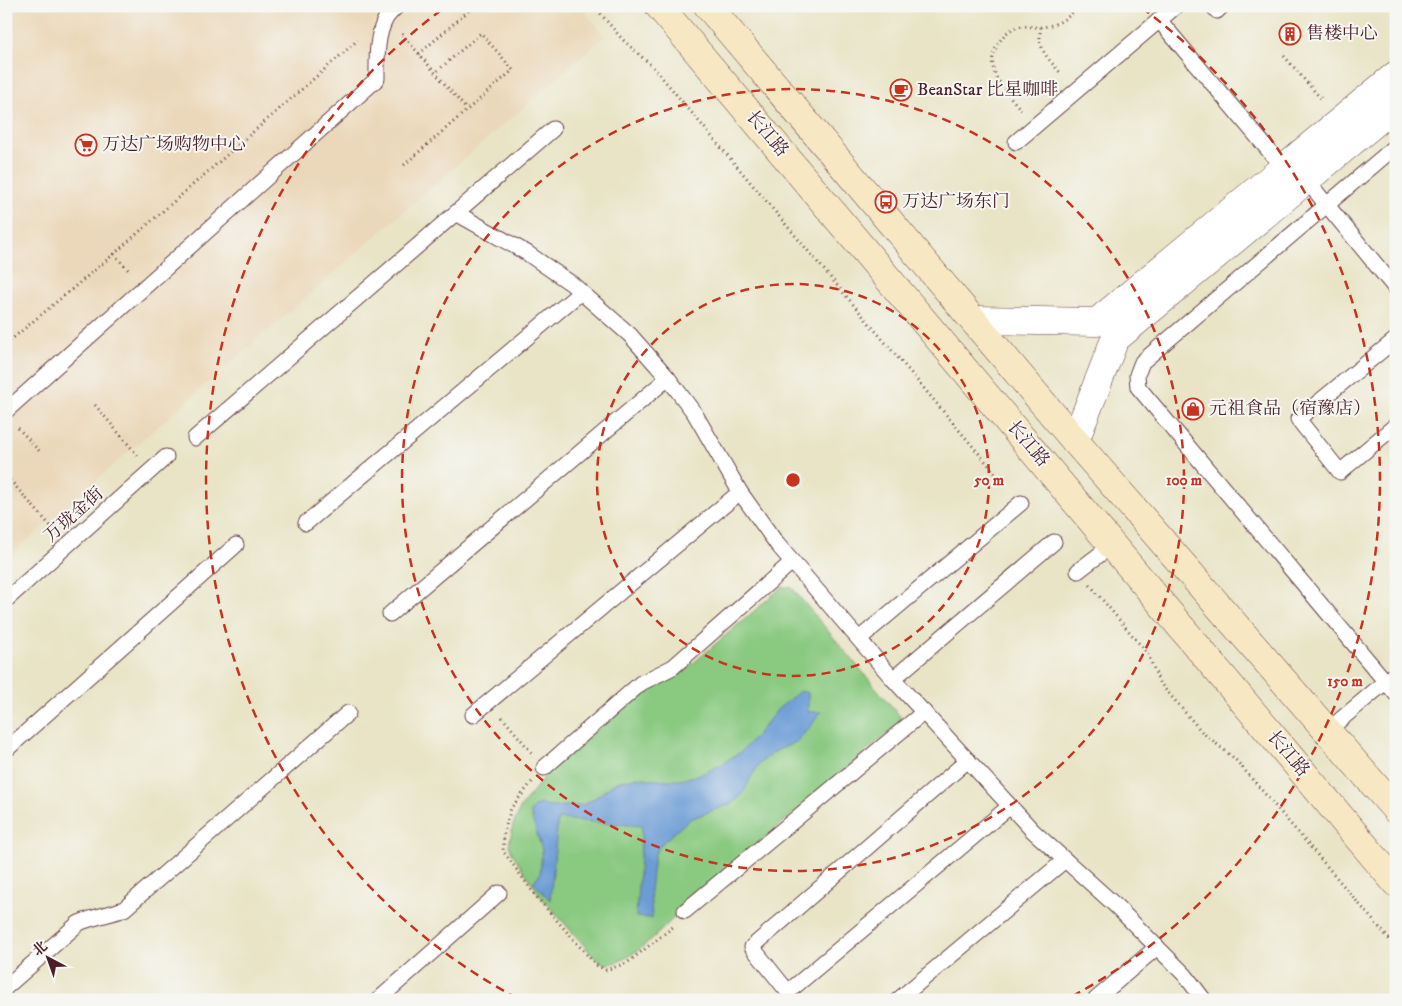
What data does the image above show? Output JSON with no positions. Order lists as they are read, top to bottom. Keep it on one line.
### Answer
{"streets":{"street":["长江路"],"lane":["万珑金街"]},"places":{"building":["售楼中心"],"cafe":["BeanStar 比星咖啡"],"supermarket":["万达广场购物中心"],"bus stop":["万达广场东门"],"shop":["元祖食品（宿豫店）"]},"north":"top left","rings":["50 m","100 m","150 m"]}
